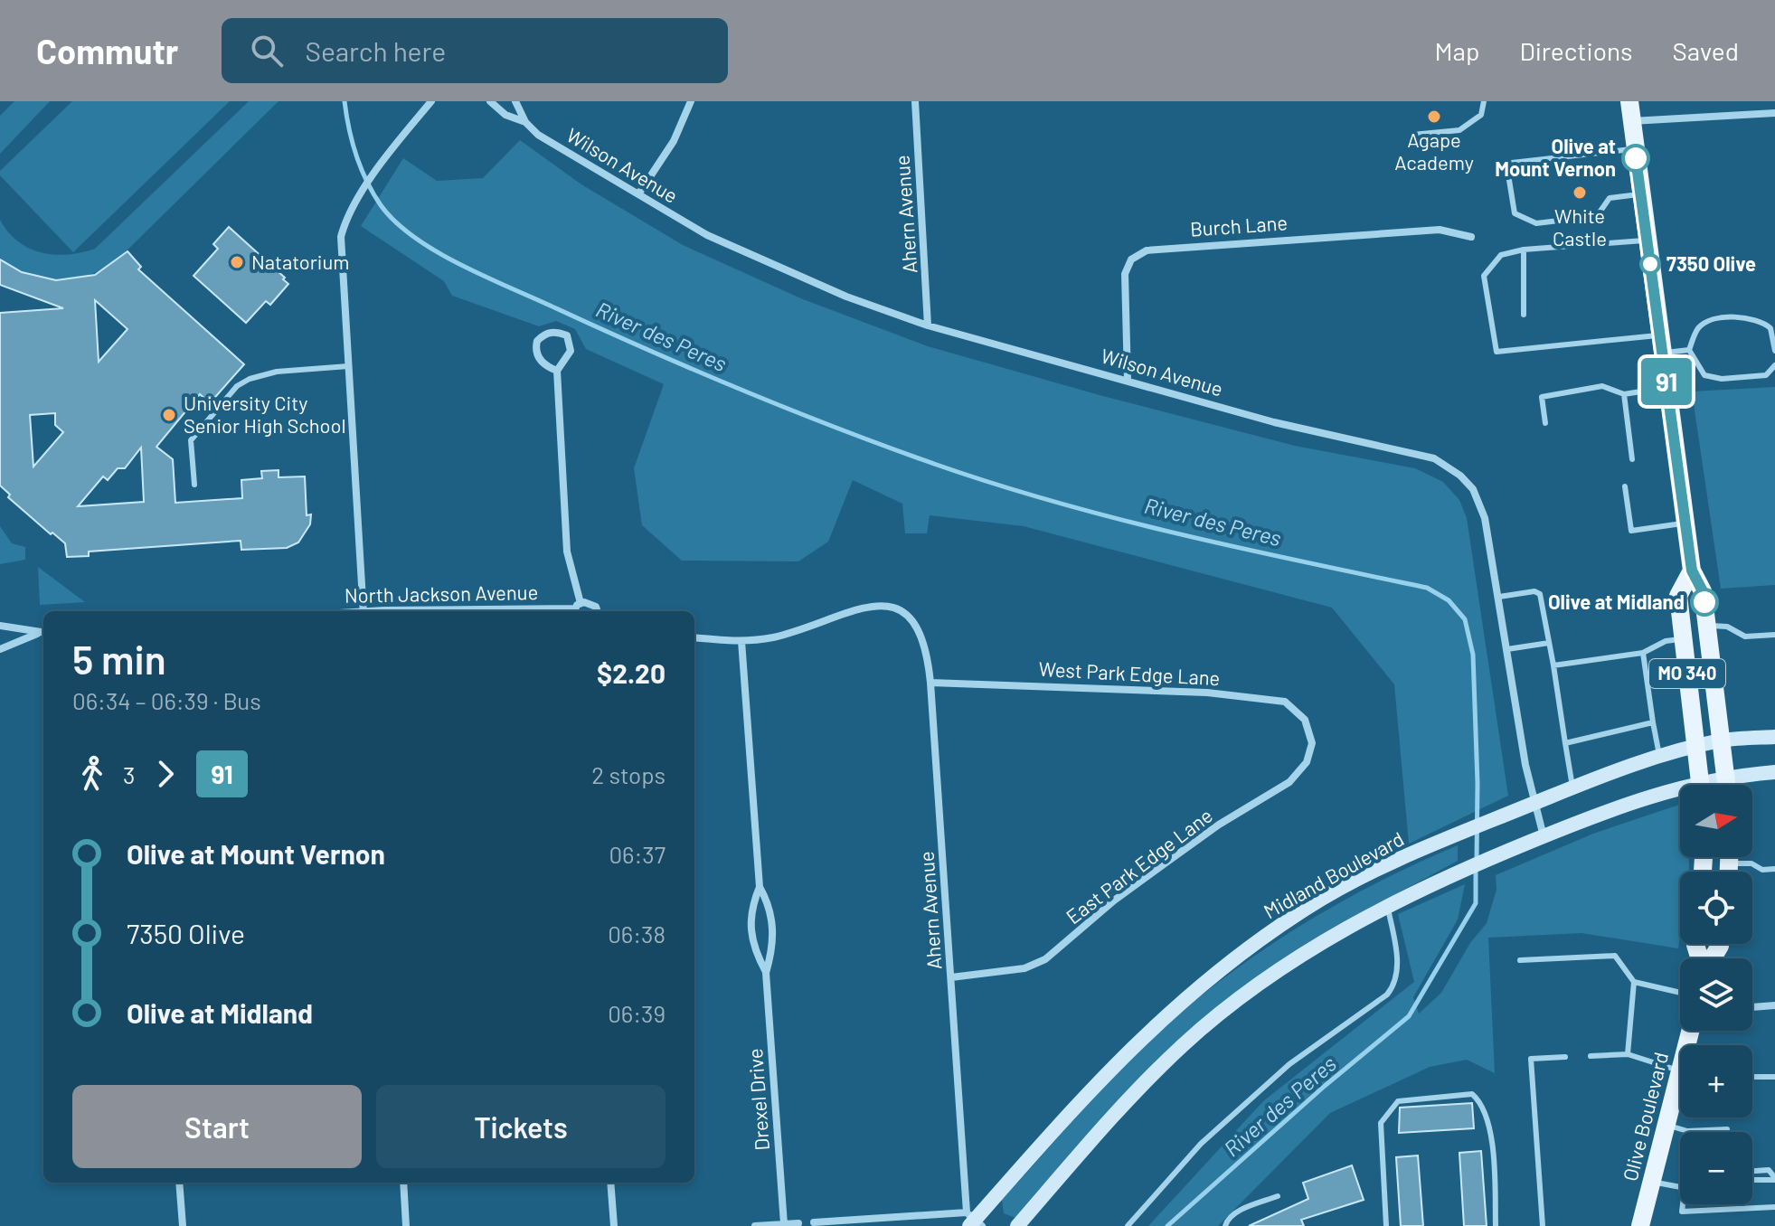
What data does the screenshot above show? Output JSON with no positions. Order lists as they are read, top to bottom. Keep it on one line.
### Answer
{"streets":{"main road":["MO 340","Midland Boulevard","Olive Boulevard"],"street":["Wilson Avenue","Ahern Avenue","Burch Lane","North Jackson Avenue","West Park Edge Lane","East Park Edge Lane","Drexel Drive"]},"crossings":[["Wilson Avenue","Ahern Avenue"],["Wilson Avenue","Burch Lane"],["Wilson Avenue","Midland Boulevard"],["Ahern Avenue","West Park Edge Lane"],["Ahern Avenue","East Park Edge Lane"],["Ahern Avenue","Midland Boulevard"],["Ahern Avenue","Drexel Drive"],["West Park Edge Lane","East Park Edge Lane"],["MO 340","Midland Boulevard"]],"water":["River des Peres"],"places":["Agape Academy","Olive at Mount Vernon","White Castle","Natatorium","7350 Olive","University City Senior High School","Olive at Midland"],"lines":["bus line 91"],"north":"right","page":{"header":"Commutr","search":"Search here","nav":["Map","Directions","Saved"],"on_map":"91","heading":["5 min","06:34 – 06:39 · Bus","$2.20"],"legs":["3","91","2 stops"],"map_buttons":["+","−"],"list":[{"name":"Olive at Mount Vernon","value":"06:37"},{"name":"7350 Olive","value":"06:38"},{"name":"Olive at Midland","value":"06:39"}],"buttons":["Start","Tickets"]}}
